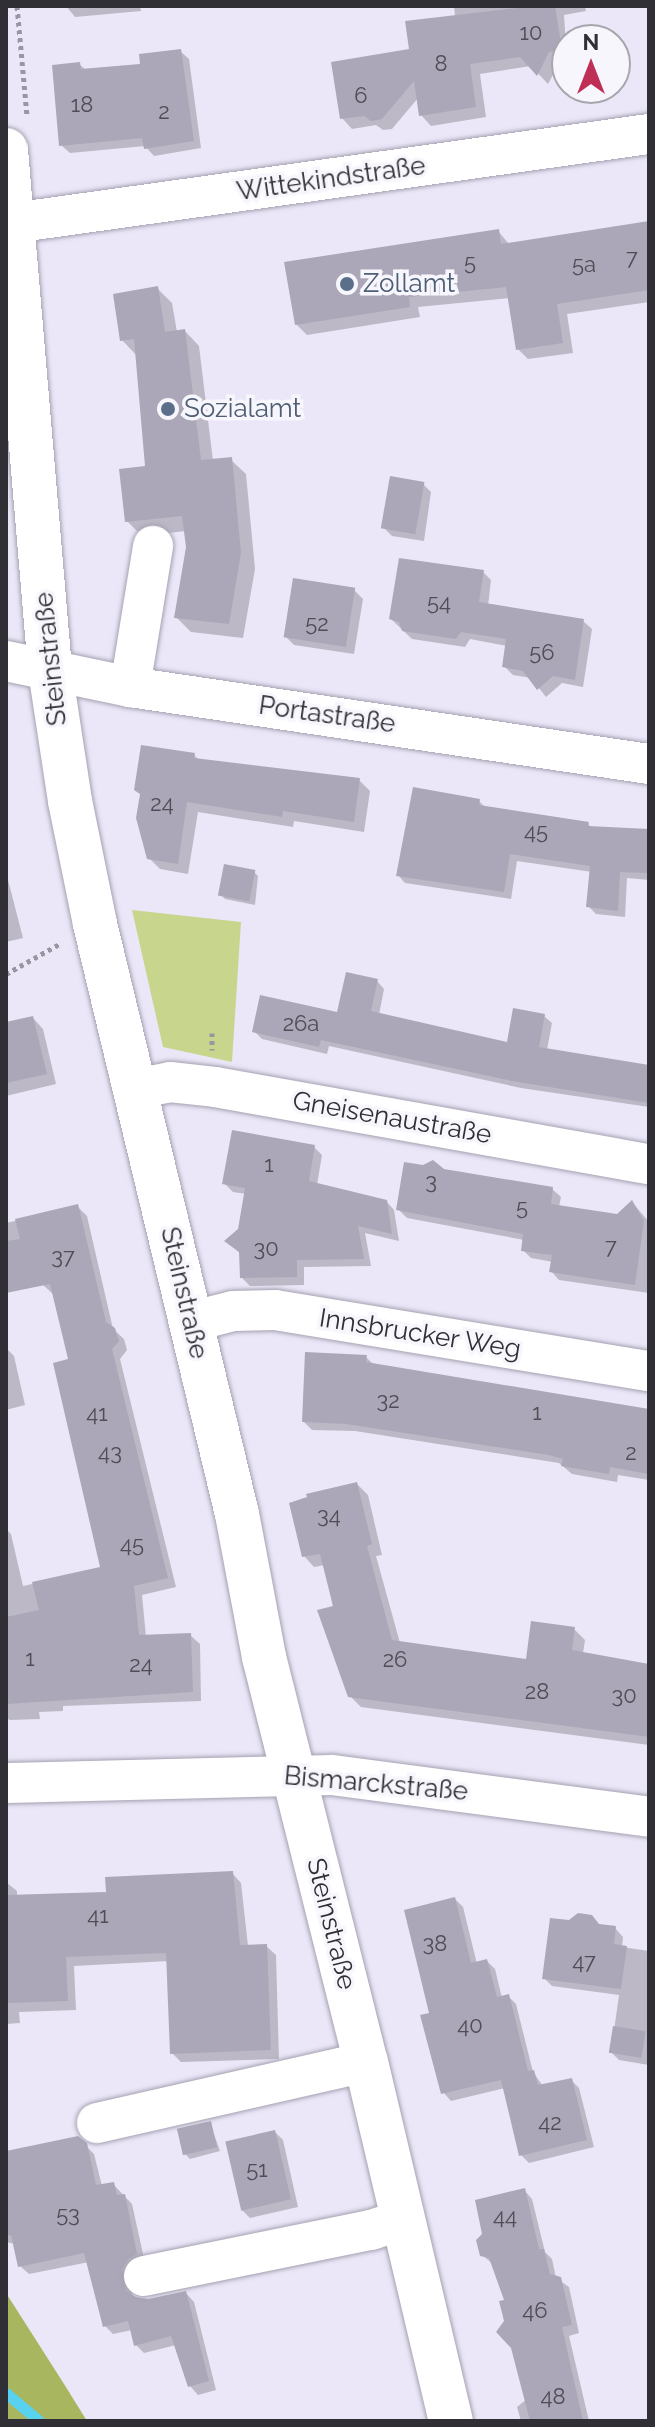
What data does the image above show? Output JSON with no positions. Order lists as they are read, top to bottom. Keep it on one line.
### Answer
{"streets":{"main road":["Steinstraße"],"street":["Wittekindstraße","Portastraße","Gneisenaustraße","Innsbrucker Weg","Bismarckstraße"]},"crossings":[["Wittekindstraße","Steinstraße"],["Steinstraße","Portastraße"],["Steinstraße","Gneisenaustraße"],["Steinstraße","Innsbrucker Weg"],["Steinstraße","Bismarckstraße"]],"places":["Zollamt","Sozialamt"],"house_numbers":["10","8","6","18","2","7","5","5a","54","52","56","24","45","26a","1","3","5","7","30","37","32","1","41","43","2","34","45","1","26","24","28","30","41","38","47","40","42","51","53","44","46","48"],"north":"top"}
